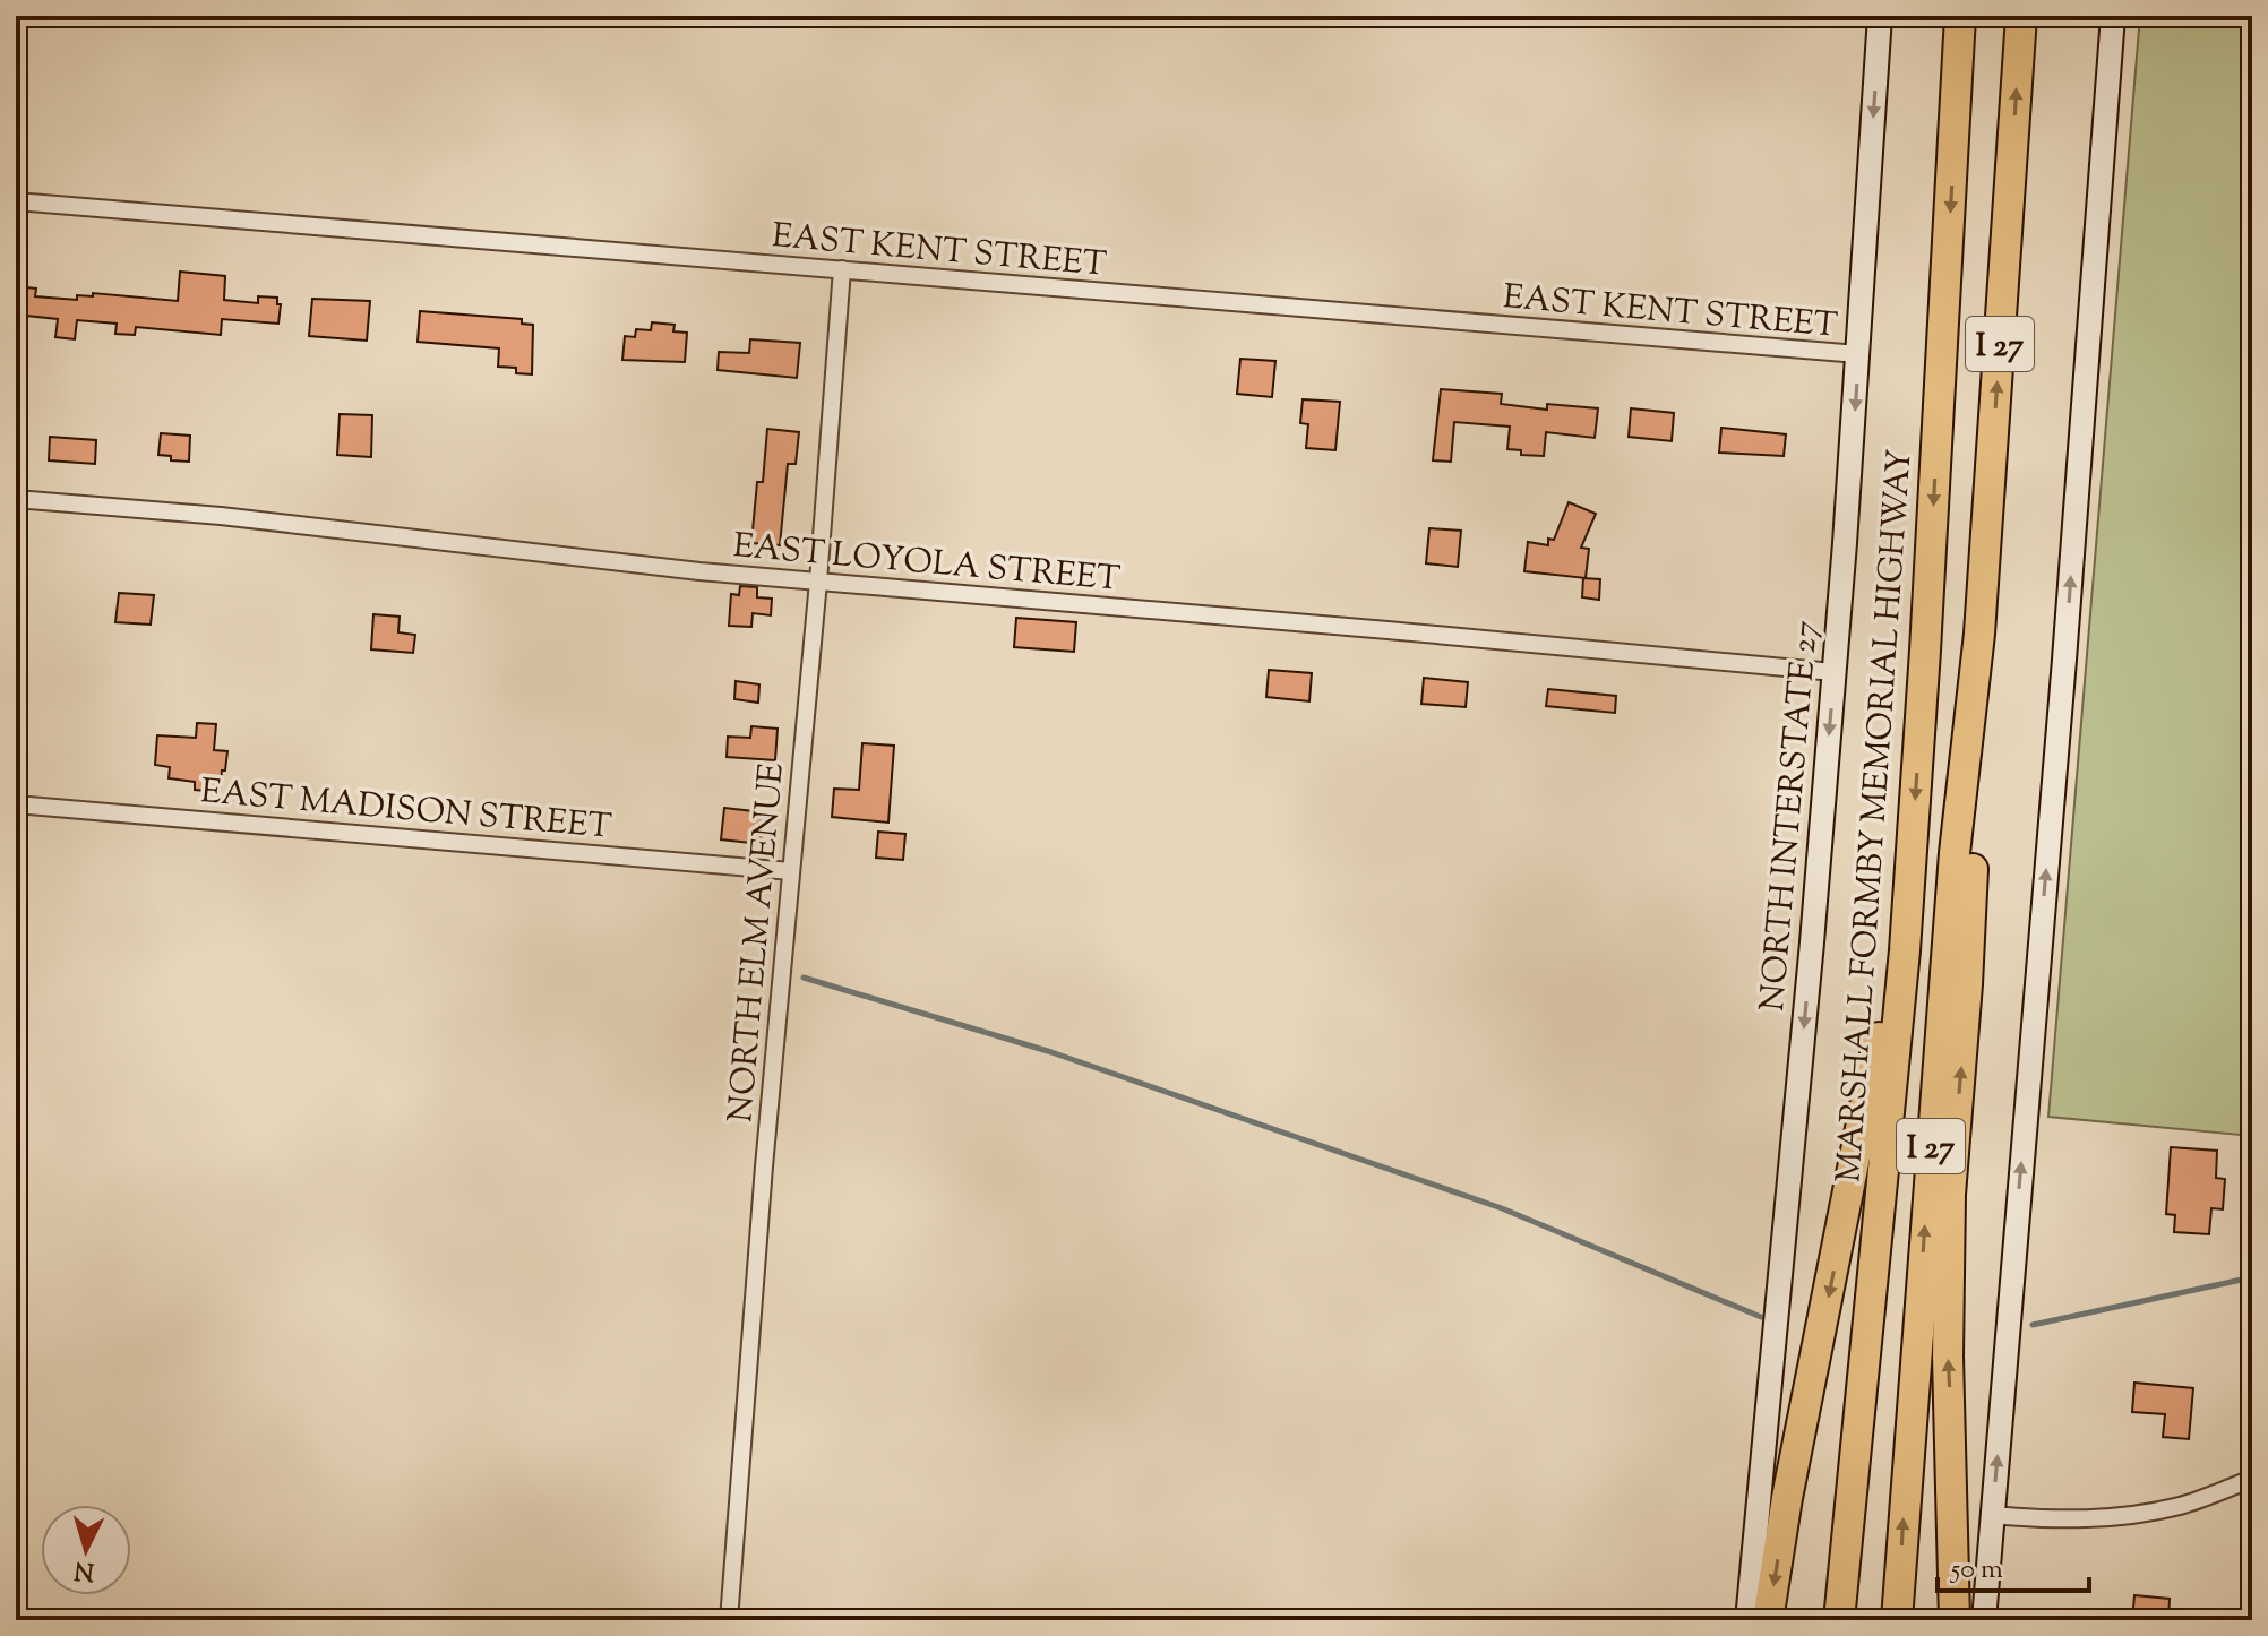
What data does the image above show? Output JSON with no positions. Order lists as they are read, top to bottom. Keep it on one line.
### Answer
{"streets":{"highway":["I 27","MARSHALL FORMBY MEMORIAL HIGHWAY"],"main road":["NORTH INTERSTATE 27"],"street":["EAST KENT STREET","EAST LOYOLA STREET","EAST MADISON STREET","NORTH ELM AVENUE"]},"crossings":[["EAST KENT STREET","NORTH INTERSTATE 27"],["EAST KENT STREET","NORTH ELM AVENUE"],["EAST LOYOLA STREET","NORTH INTERSTATE 27"],["EAST LOYOLA STREET","NORTH ELM AVENUE"],["EAST MADISON STREET","NORTH ELM AVENUE"]],"one_way":["NORTH INTERSTATE 27"],"scale_bar":"50 m","north":"bottom"}
